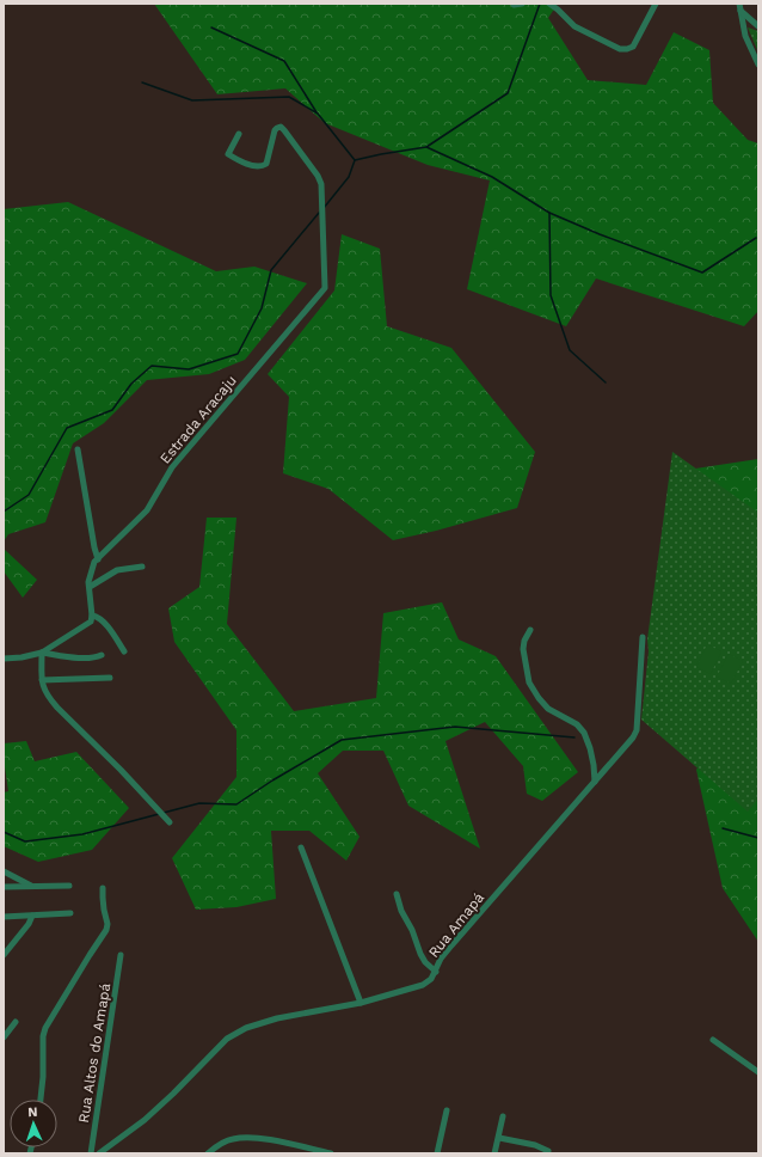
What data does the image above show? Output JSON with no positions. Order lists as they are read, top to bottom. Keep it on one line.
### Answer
{"streets":{"street":["Estrada Aracaju","Rua Amapá","Rua Altos do Amapá"]},"north":"top"}
